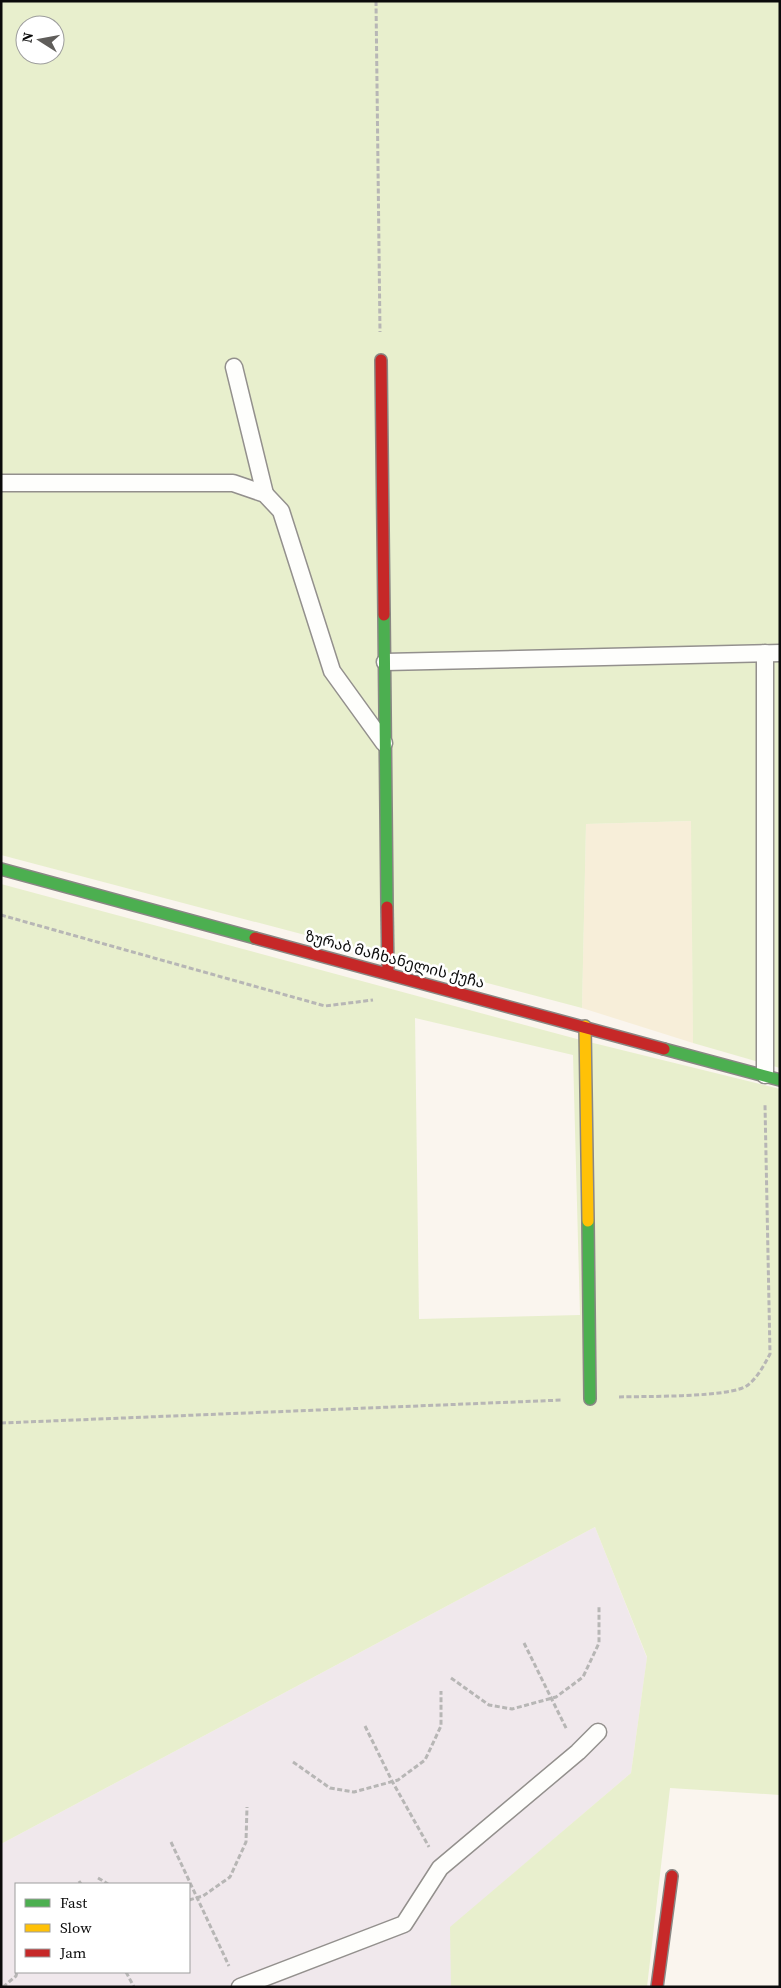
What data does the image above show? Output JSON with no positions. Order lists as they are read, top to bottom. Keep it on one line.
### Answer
{"streets":{"street":["ზურაბ მაჩხანელის ქუჩა"]},"legend":["Fast","Slow","Jam"],"north":"left"}
